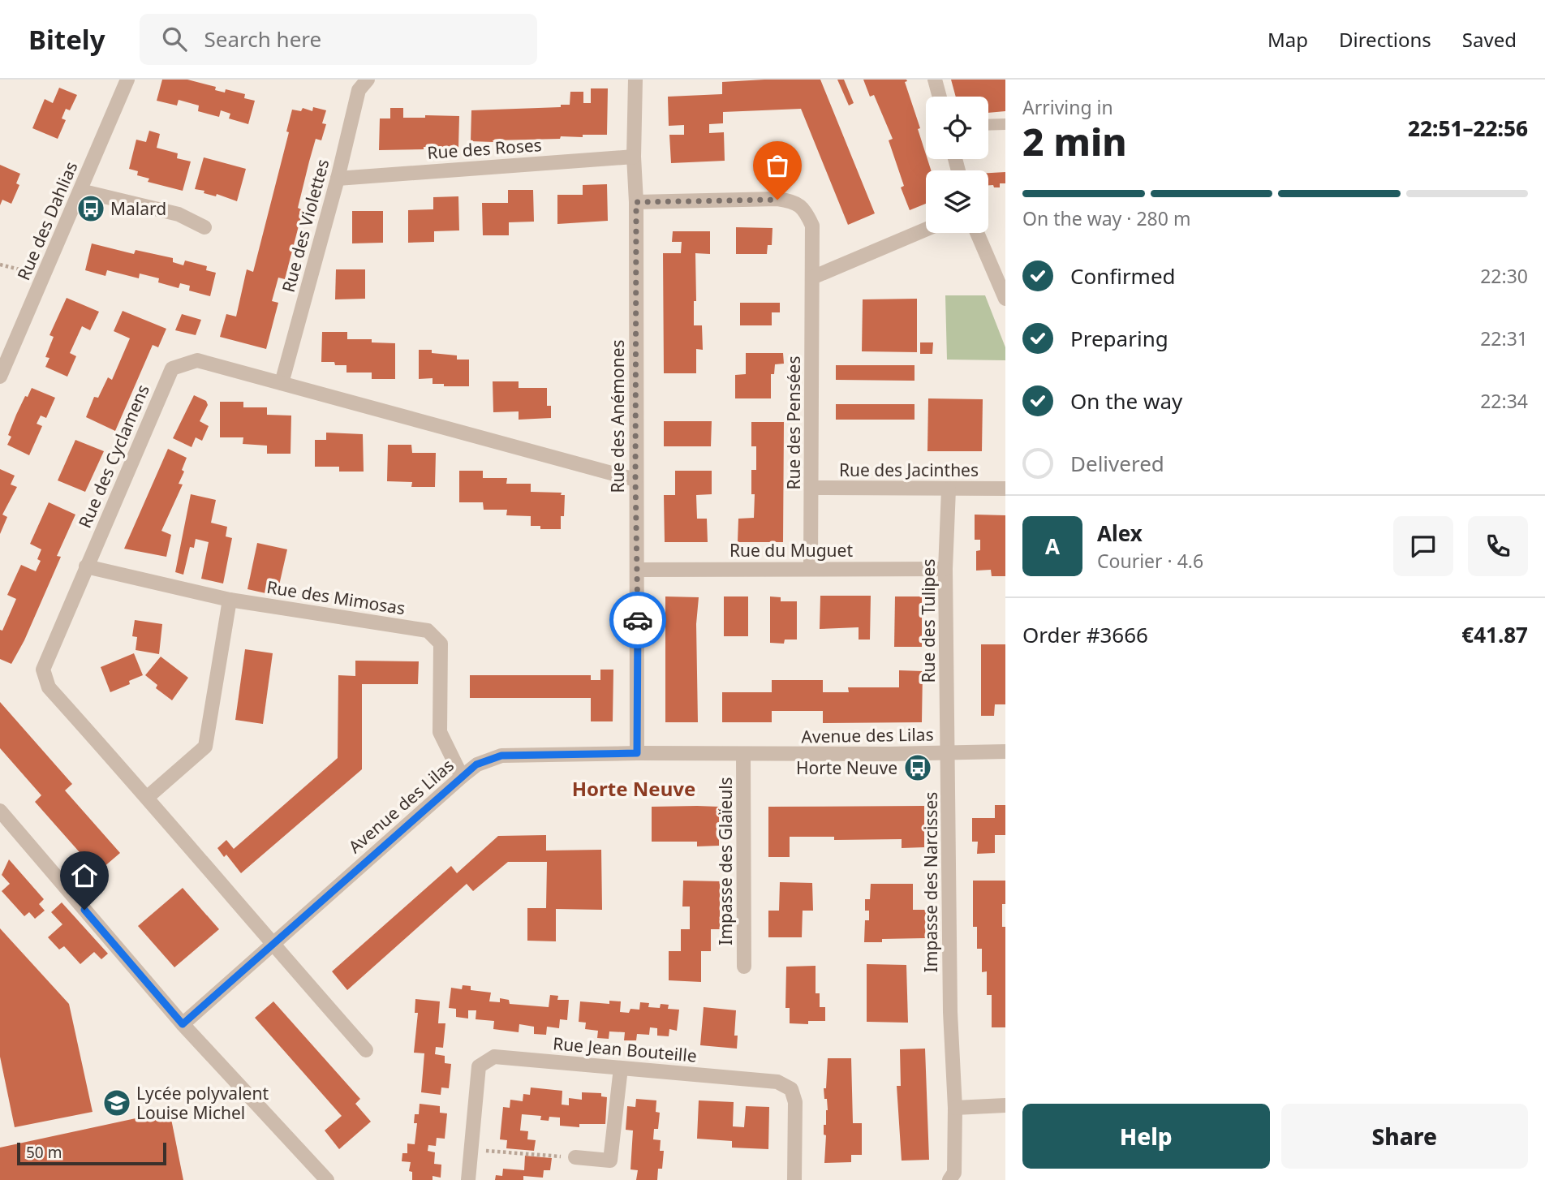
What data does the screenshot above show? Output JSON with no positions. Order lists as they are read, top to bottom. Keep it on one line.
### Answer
{"streets":{"street":["Rue des Roses","Rue des Dahlias","Rue des Violettes","Rue des Anémones","Rue des Pensées","Rue des Cyclamens","Rue des Jacinthes","Rue du Muguet","Rue des Mimosas","Rue des Tulipes","Avenue des Lilas","Impasse des Glaïeuls","Impasse des Narcisses","Rue Jean Bouteille"]},"crossings":[["Rue des Roses","Rue des Violettes"],["Rue des Roses","Rue des Anémones"],["Rue des Violettes","Rue des Cyclamens"],["Rue des Anémones","Rue des Cyclamens"],["Rue des Anémones","Rue du Muguet"],["Rue des Anémones","Avenue des Lilas"],["Rue des Pensées","Rue des Jacinthes"],["Rue des Pensées","Rue du Muguet"],["Rue des Cyclamens","Rue des Mimosas"],["Rue des Cyclamens","Avenue des Lilas"],["Rue des Jacinthes","Rue des Tulipes"],["Rue du Muguet","Rue des Tulipes"],["Rue des Mimosas","Avenue des Lilas"],["Rue des Tulipes","Avenue des Lilas"],["Rue des Tulipes","Impasse des Narcisses"],["Avenue des Lilas","Impasse des Glaïeuls"],["Avenue des Lilas","Impasse des Narcisses"]],"districts":["Horte Neuve"],"places":{"bus stop":["Malard","Horte Neuve"],"school or university":["Lycée polyvalent Louise Michel"]},"scale_bar":"50 m","page":{"header":"Bitely","search":"Search here","nav":["Map","Directions","Saved"],"heading":["2 min","Arriving in","22:51–22:56"],"panel":["Alex","Courier · 4.6","Order #3666","€41.87"],"bar":"On the way · 280 m","list":[["Confirmed","22:30"],["Preparing","22:31"],["On the way","22:34"],"Delivered"],"round":"A","buttons":["Help","Share"],"scale":"50 m"}}
